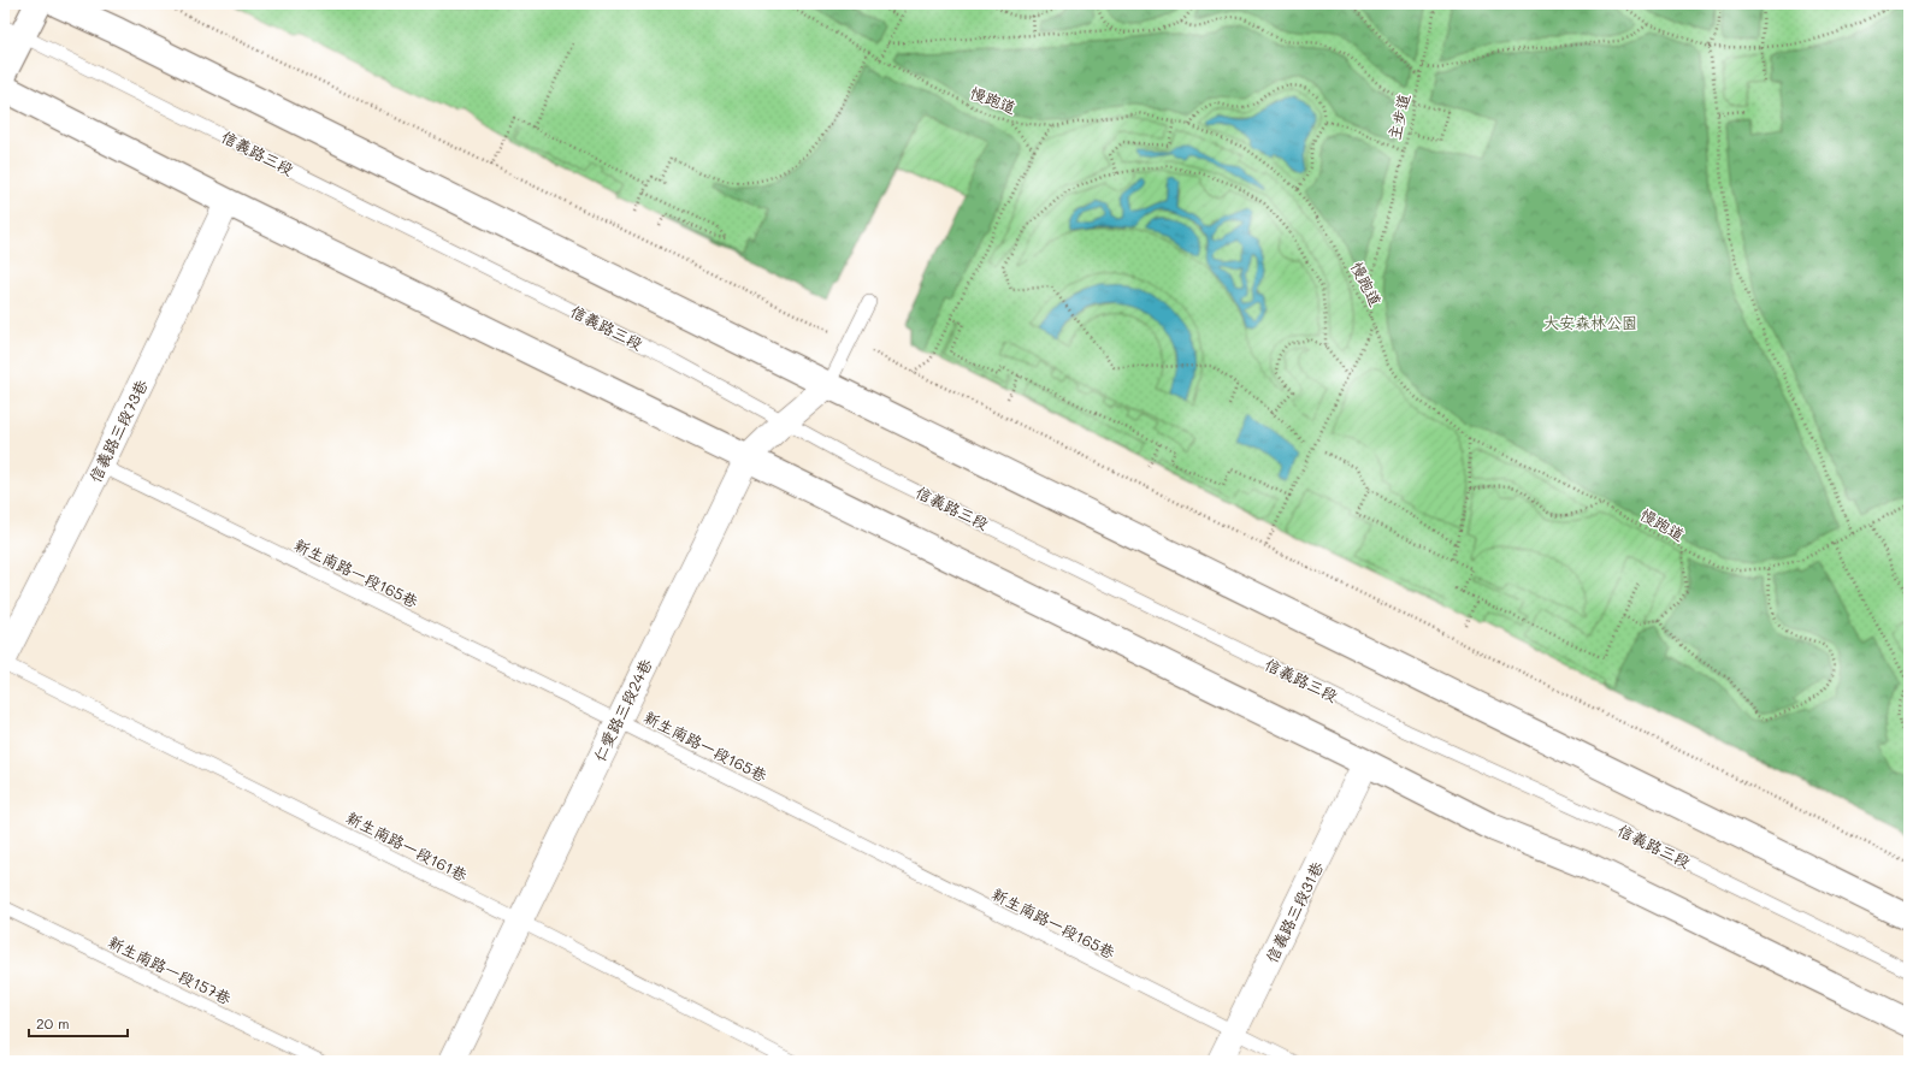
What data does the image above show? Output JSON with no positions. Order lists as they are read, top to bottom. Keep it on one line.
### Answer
{"streets":{"street":["信義路三段73巷","仁愛路三段24巷","信義路三段31巷"],"lane":["信義路三段","新生南路一段165巷","新生南路一段161巷","新生南路一段157巷"],"path":["慢跑道","主步道"]},"crossings":[["慢跑道","主步道"],["信義路三段","仁愛路三段24巷"],["信義路三段73巷","新生南路一段165巷"],["新生南路一段165巷","仁愛路三段24巷"],["新生南路一段165巷","信義路三段31巷"],["仁愛路三段24巷","新生南路一段161巷"]],"parks":["大安森林公園"],"scale_bar":"20 m"}
